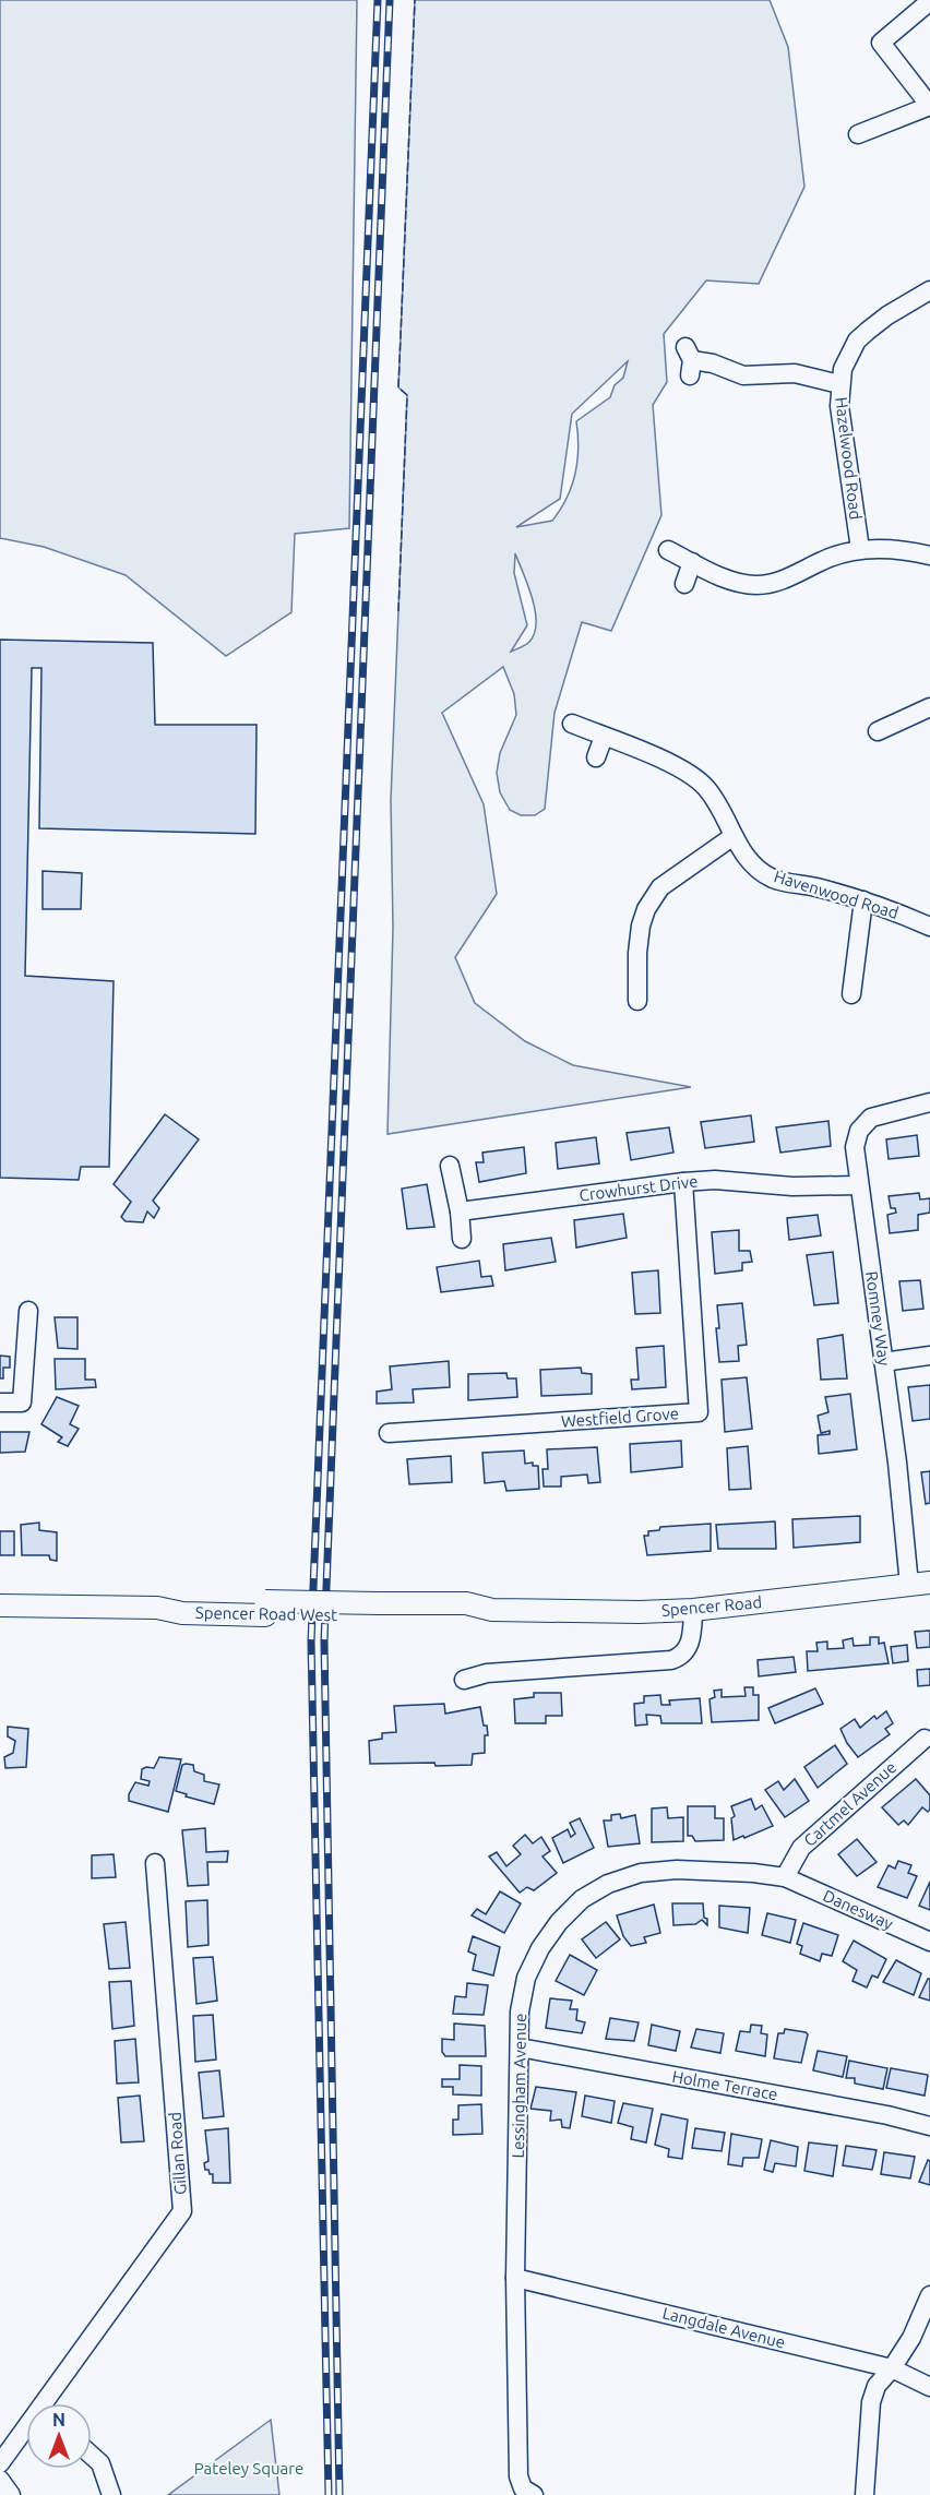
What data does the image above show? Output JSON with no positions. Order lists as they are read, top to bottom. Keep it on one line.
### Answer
{"streets":{"street":["Hazelwood Road","Havenwood Road","Crowhurst Drive","Romney Way","Westfield Grove","Spencer Road","Spencer Road West","Cartmel Avenue","Danesway","Lessingham Avenue","Holme Terrace","Gillan Road","Langdale Avenue"]},"crossings":[["Crowhurst Drive","Romney Way"],["Crowhurst Drive","Westfield Grove"],["Romney Way","Spencer Road"],["Spencer Road","Spencer Road West"],["Cartmel Avenue","Danesway"],["Cartmel Avenue","Lessingham Avenue"],["Danesway","Lessingham Avenue"],["Lessingham Avenue","Holme Terrace"],["Lessingham Avenue","Langdale Avenue"]],"parks":["Pateley Square"],"north":"top"}
